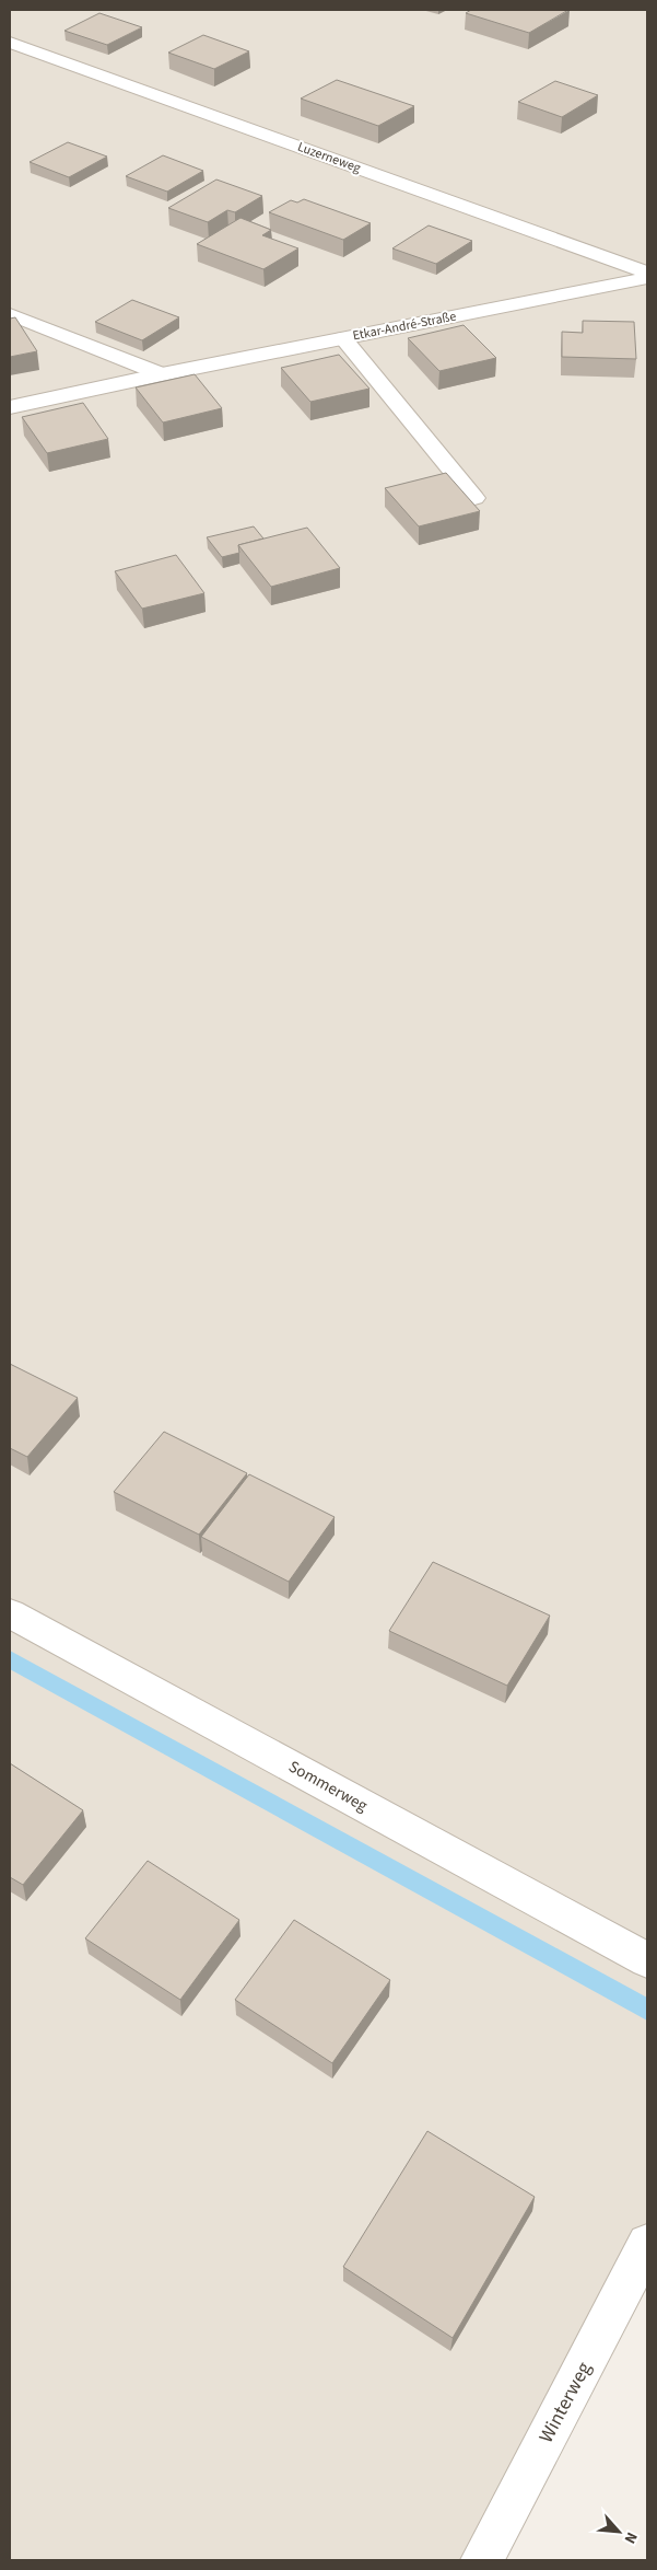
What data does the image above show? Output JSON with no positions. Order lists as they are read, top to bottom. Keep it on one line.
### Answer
{"streets":{"street":["Luzerneweg","Etkar-André-Straße","Sommerweg","Winterweg"]},"north":"bottom right"}
